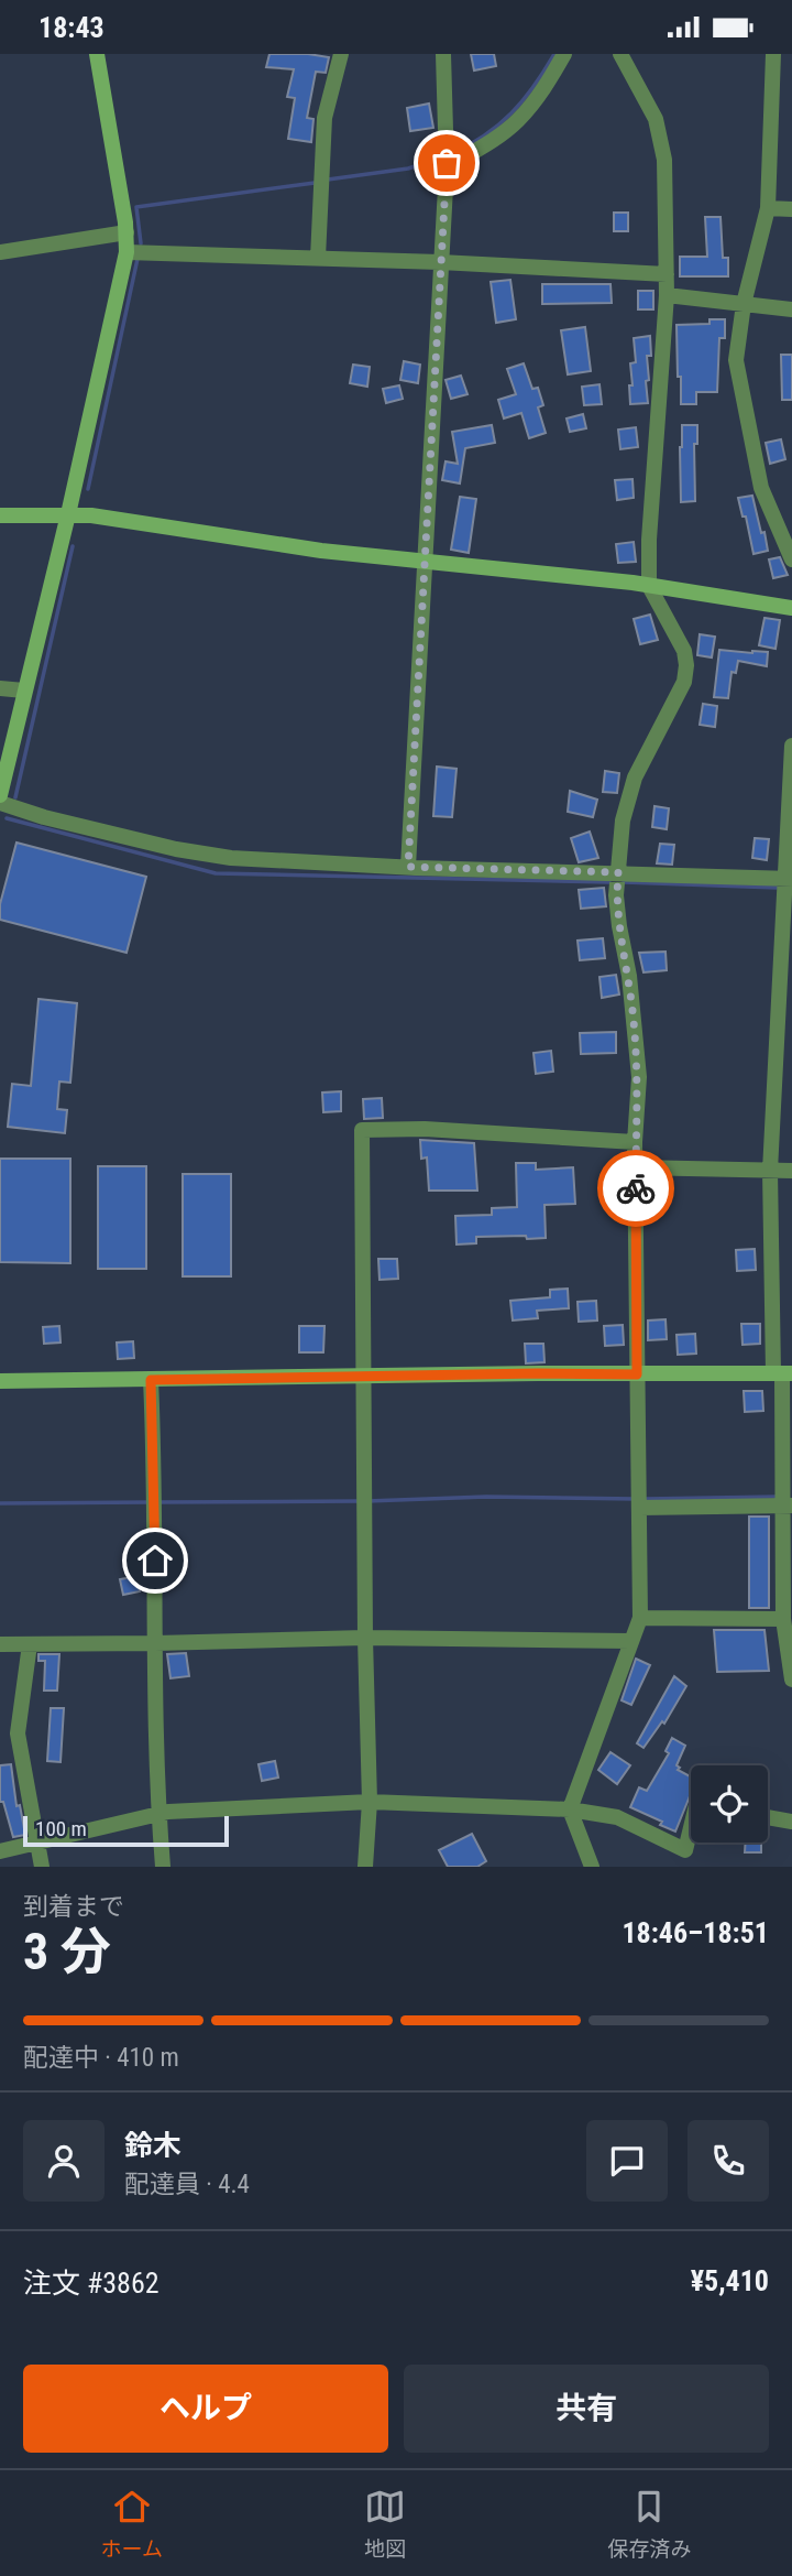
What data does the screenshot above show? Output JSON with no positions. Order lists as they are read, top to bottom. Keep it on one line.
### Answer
{"scale_bar":"100 m","page":{"status":"18:43","scale":"100 m","heading":["3 分","到着まで","18:46–18:51"],"panel":["鈴木","配達員 · 4.4","注文 #3862","¥5,410"],"bar":"配達中 · 410 m","buttons":["ヘルプ","共有"],"tabs":["ホーム","地図","保存済み"]}}
